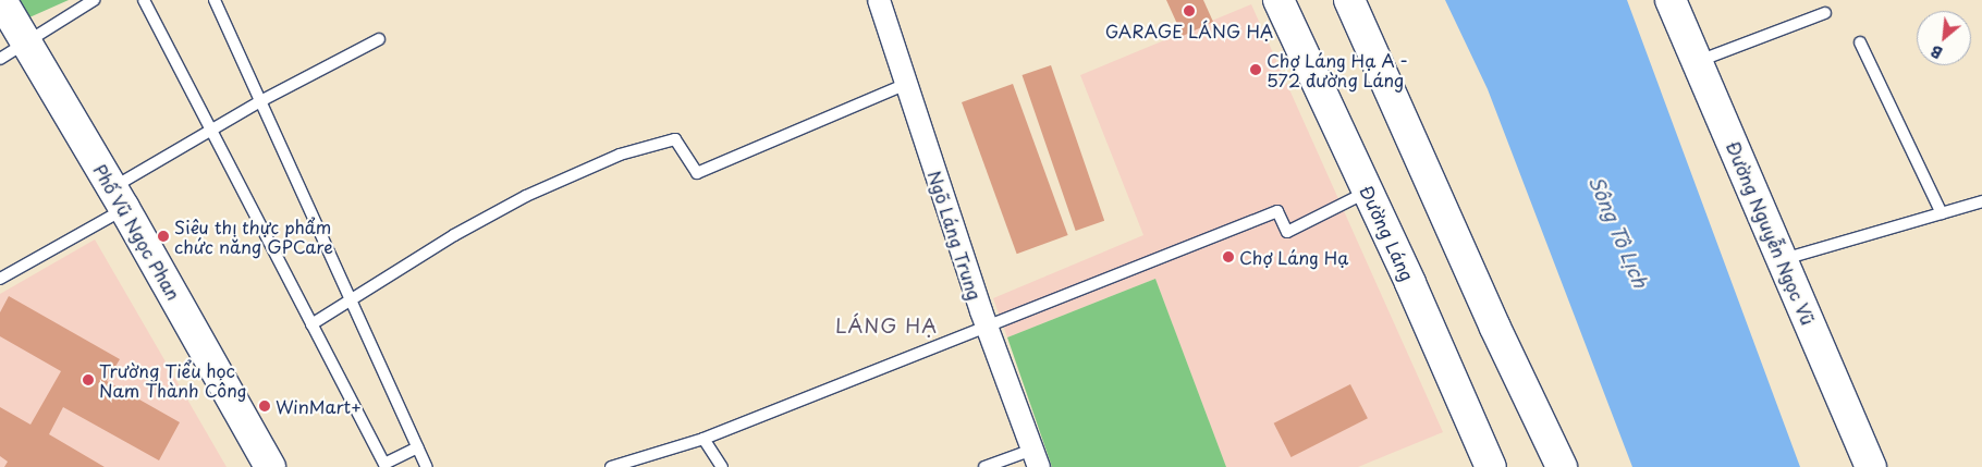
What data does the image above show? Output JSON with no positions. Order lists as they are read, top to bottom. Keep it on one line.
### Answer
{"streets":{"main road":["Phố Vũ Ngọc Phan","Đường Láng","Đường Nguyễn Ngọc Vũ"],"street":["Ngõ Láng Trung"]},"districts":["LÁNG HẠ"],"water":["Sông Tô Lịch"],"places":["GARAGE LÁNG HẠ","Chợ Láng Hạ A - 572 đường Láng","Siêu thị thực phẩm chức năng GPCare","Chợ Láng Hạ","Trường Tiểu học Nam Thành Công","WinMart+"],"north":"bottom left"}
